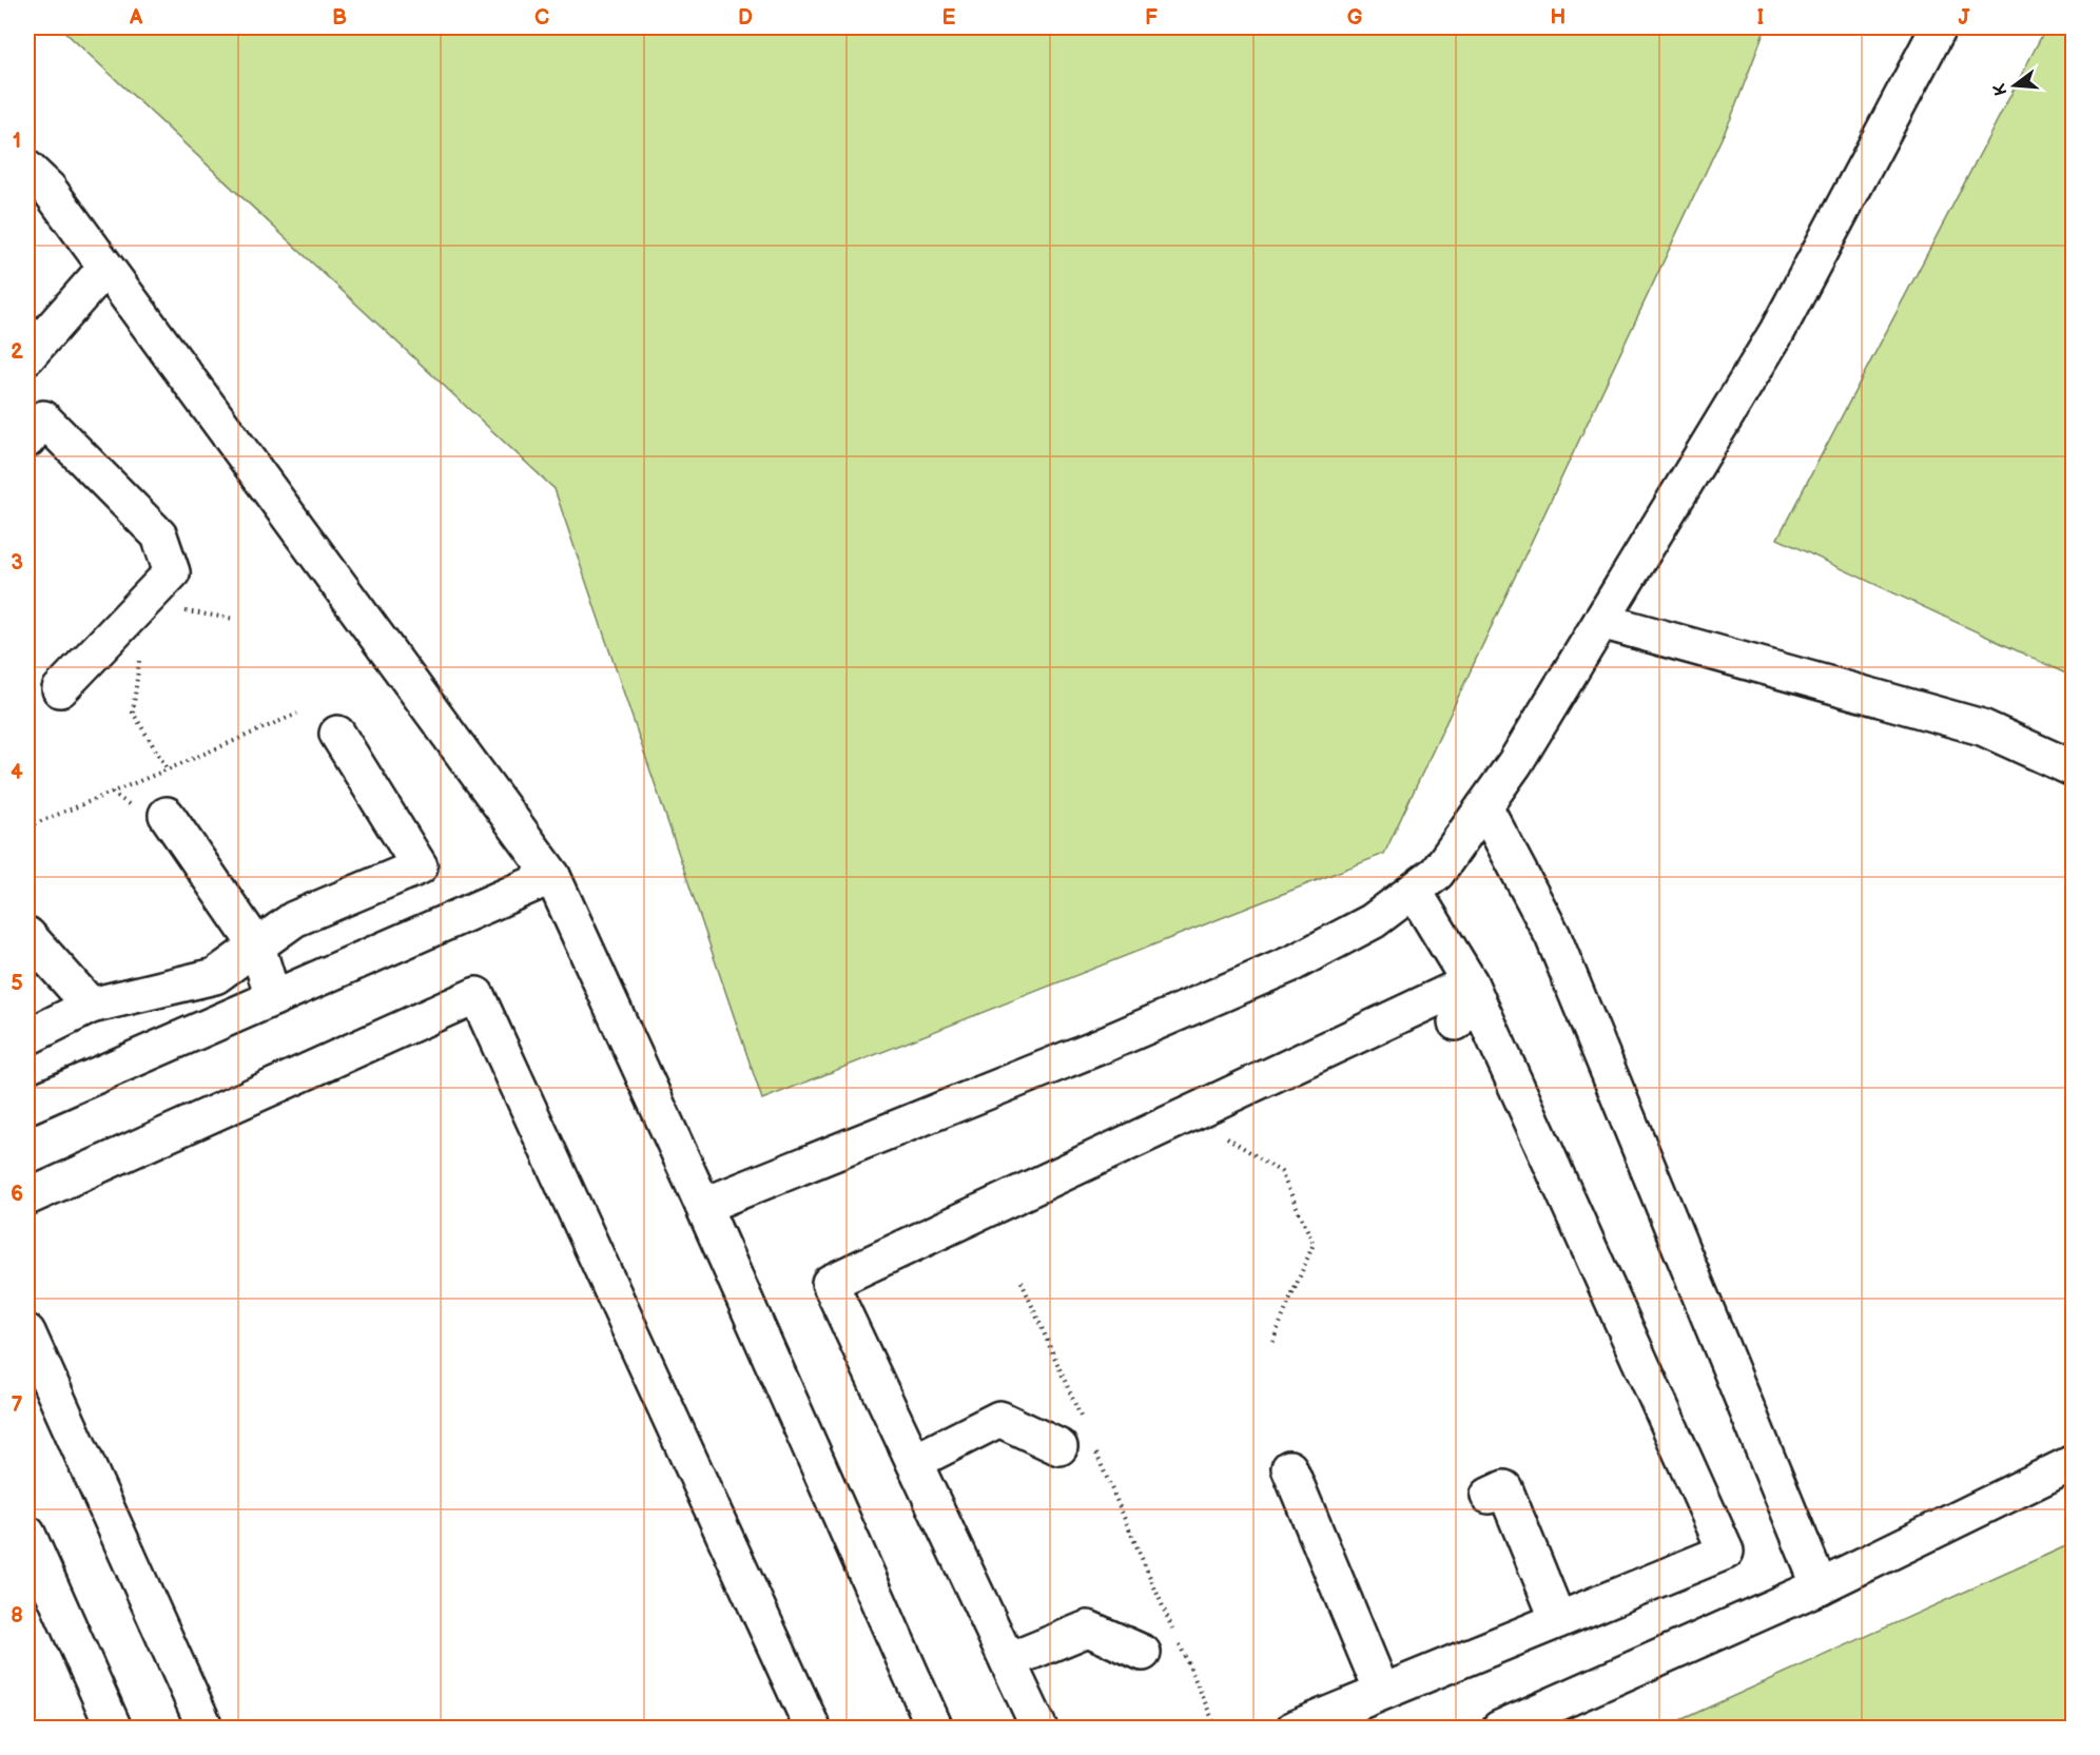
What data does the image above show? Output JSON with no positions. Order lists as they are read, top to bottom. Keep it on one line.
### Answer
{"north":"left","grid":{"columns":["A","B","C","D","E","F","G","H","I","J"],"rows":["1","2","3","4","5","6","7","8"]}}
